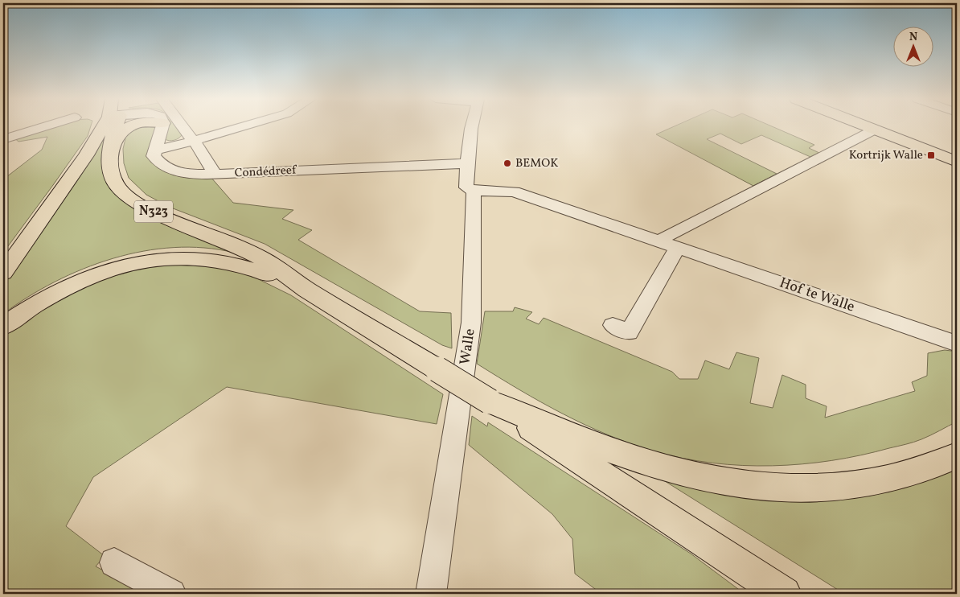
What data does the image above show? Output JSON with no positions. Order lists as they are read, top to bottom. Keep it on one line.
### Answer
{"streets":{"main road":["N323"],"street":["Condédreef","Hof te Walle","Walle"]},"crossings":[["Condédreef","Walle"],["Hof te Walle","Walle"]],"places":{"transit":["Kortrijk Walle"],"other":["BEMOK"]},"north":"top"}
